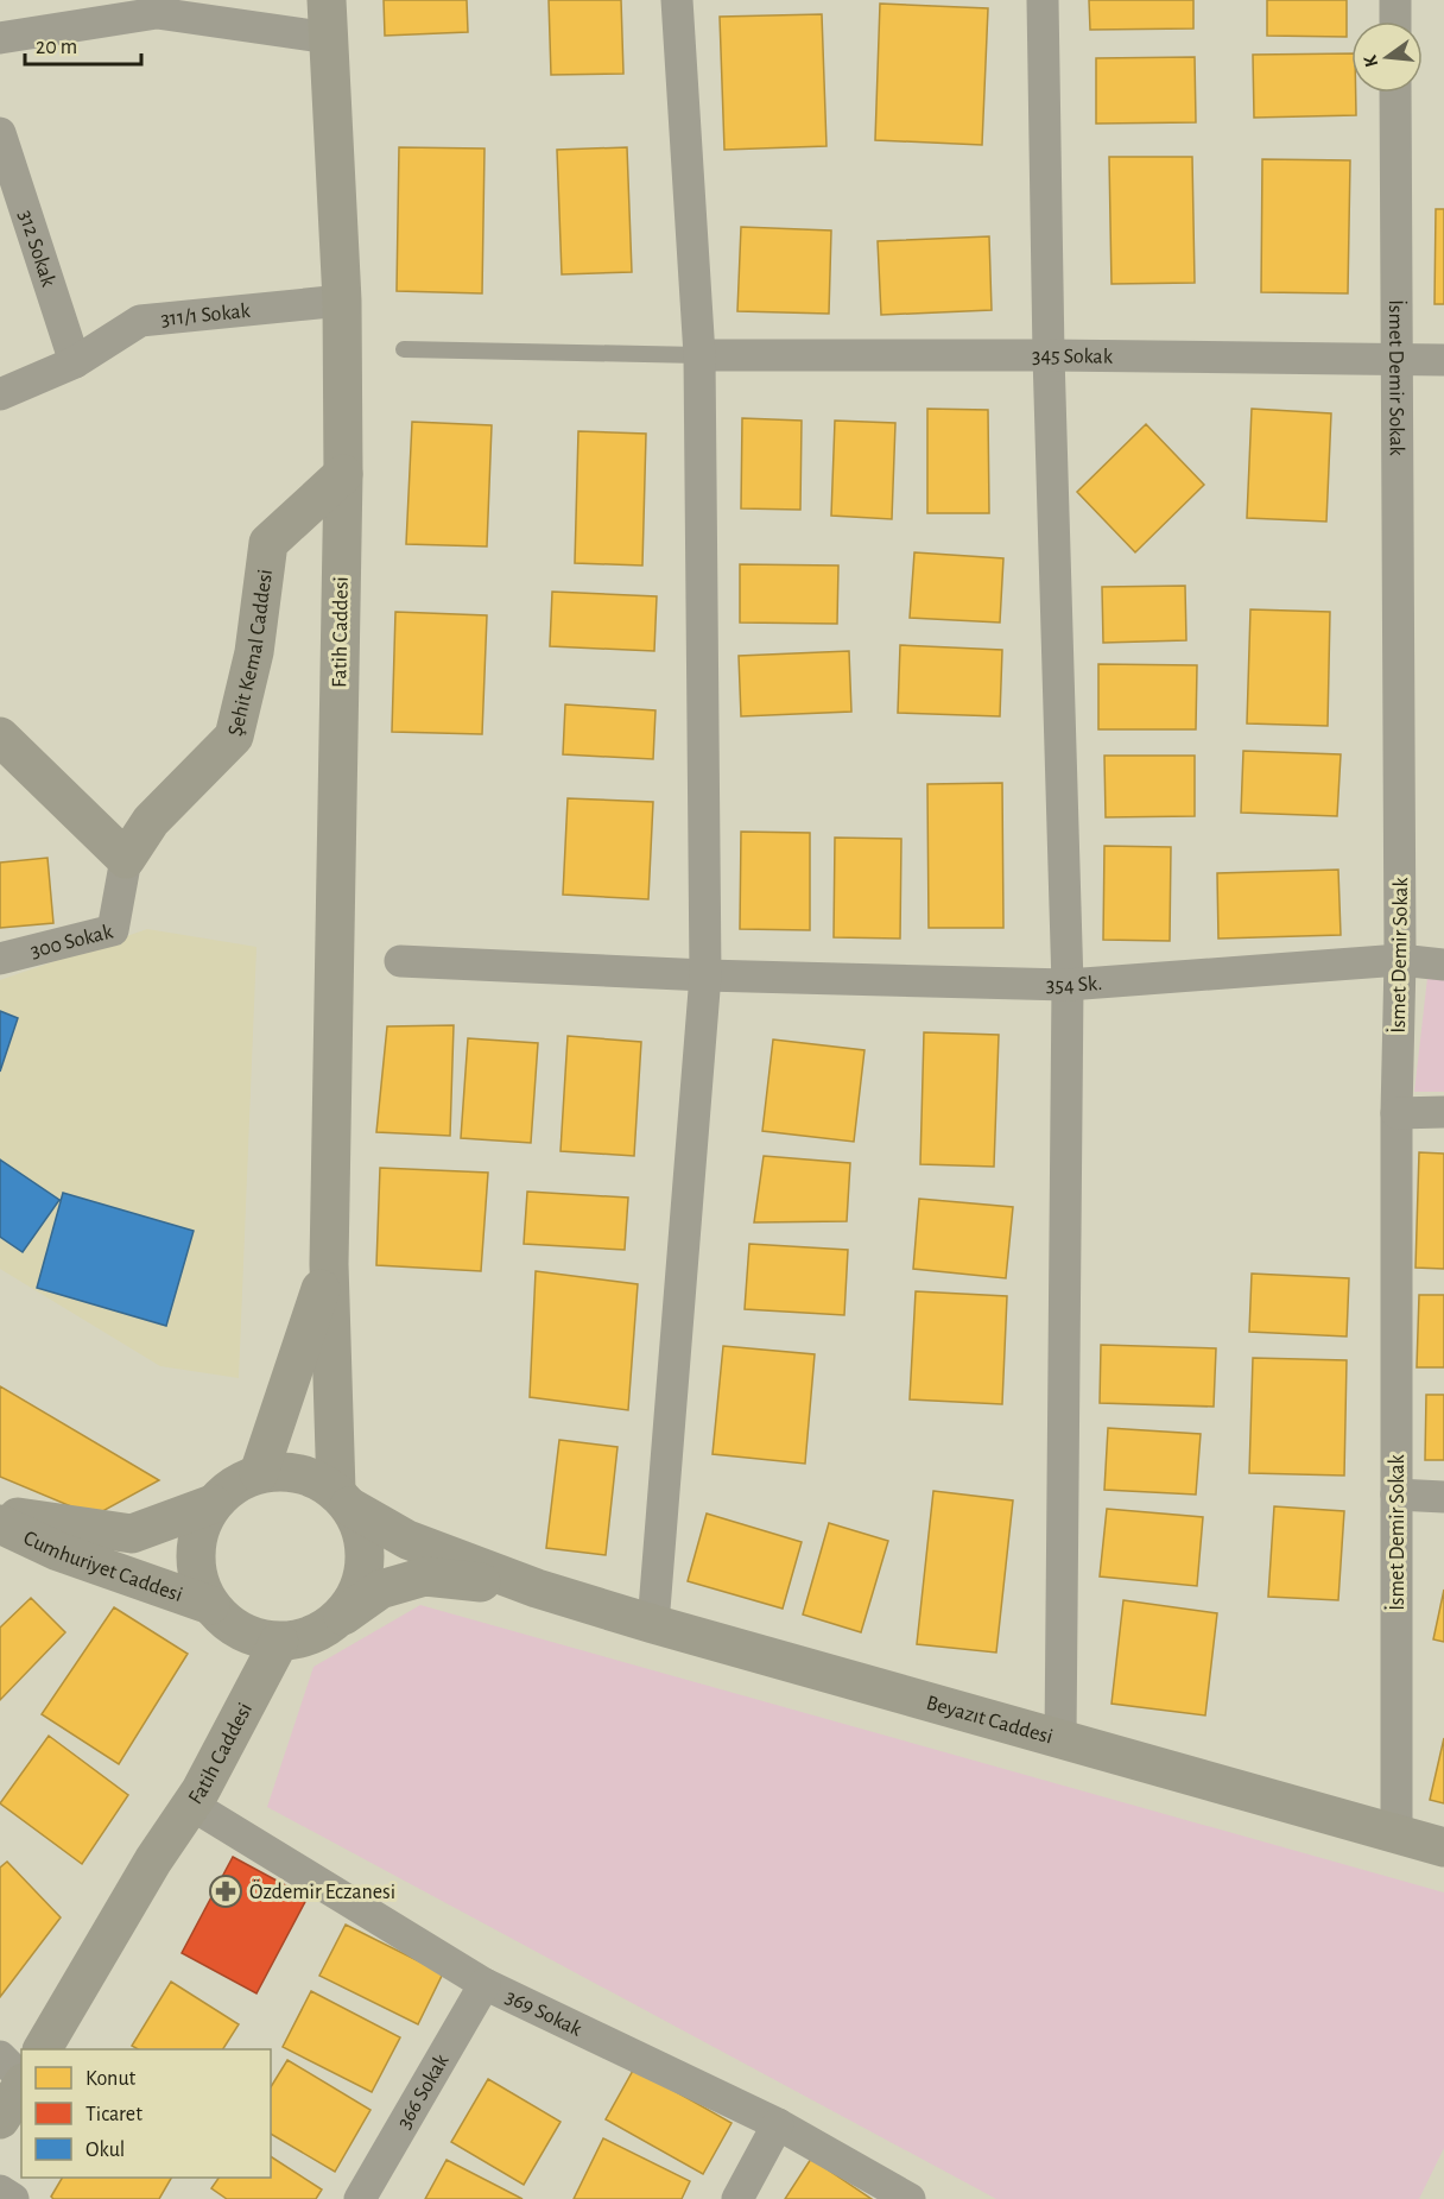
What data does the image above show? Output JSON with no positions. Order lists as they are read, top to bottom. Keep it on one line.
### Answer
{"streets":{"street":["312 Sokak","311/1 Sokak","345 Sokak","İsmet Demir Sokak","Fatih Caddesi","Şehit Kemal Caddesi","300 Sokak","354 Sk.","Cumhuriyet Caddesi","Beyazıt Caddesi","369 Sokak","366 Sokak"]},"crossings":[["312 Sokak","311/1 Sokak"],["311/1 Sokak","Fatih Caddesi"],["345 Sokak","İsmet Demir Sokak"],["İsmet Demir Sokak","354 Sk."],["İsmet Demir Sokak","Beyazıt Caddesi"],["Fatih Caddesi","Şehit Kemal Caddesi"],["Fatih Caddesi","Cumhuriyet Caddesi"],["Fatih Caddesi","369 Sokak"],["Şehit Kemal Caddesi","300 Sokak"],["369 Sokak","366 Sokak"]],"places":{"pharmacy":["Özdemir Eczanesi"]},"legend":["Konut","Ticaret","Okul"],"scale_bar":"20 m","north":"left"}
